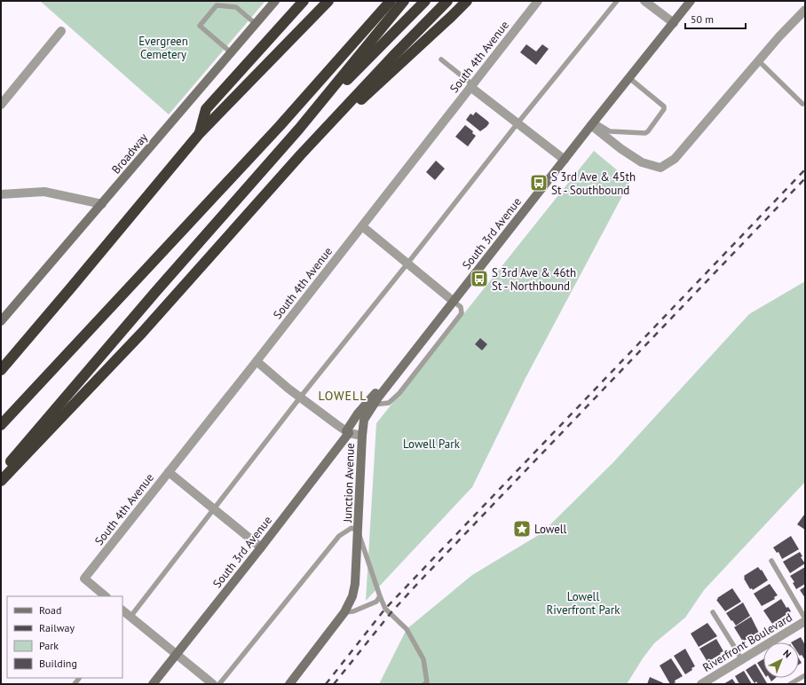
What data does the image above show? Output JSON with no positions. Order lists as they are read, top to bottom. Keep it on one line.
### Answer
{"streets":{"street":["South 4th Avenue","Broadway","South 3rd Avenue","Junction Avenue","Riverfront Boulevard"]},"crossings":[["South 3rd Avenue","Junction Avenue"]],"districts":["LOWELL"],"parks":["Evergreen Cemetery","Lowell Park","Lowell Riverfront Park"],"places":{"bus stop":["S 3rd Ave & 45th St - Southbound","S 3rd Ave & 46th St - Northbound"],"place":["Lowell"]},"legend":["Road","Railway","Park","Building"],"scale_bar":"50 m","north":"top right"}
